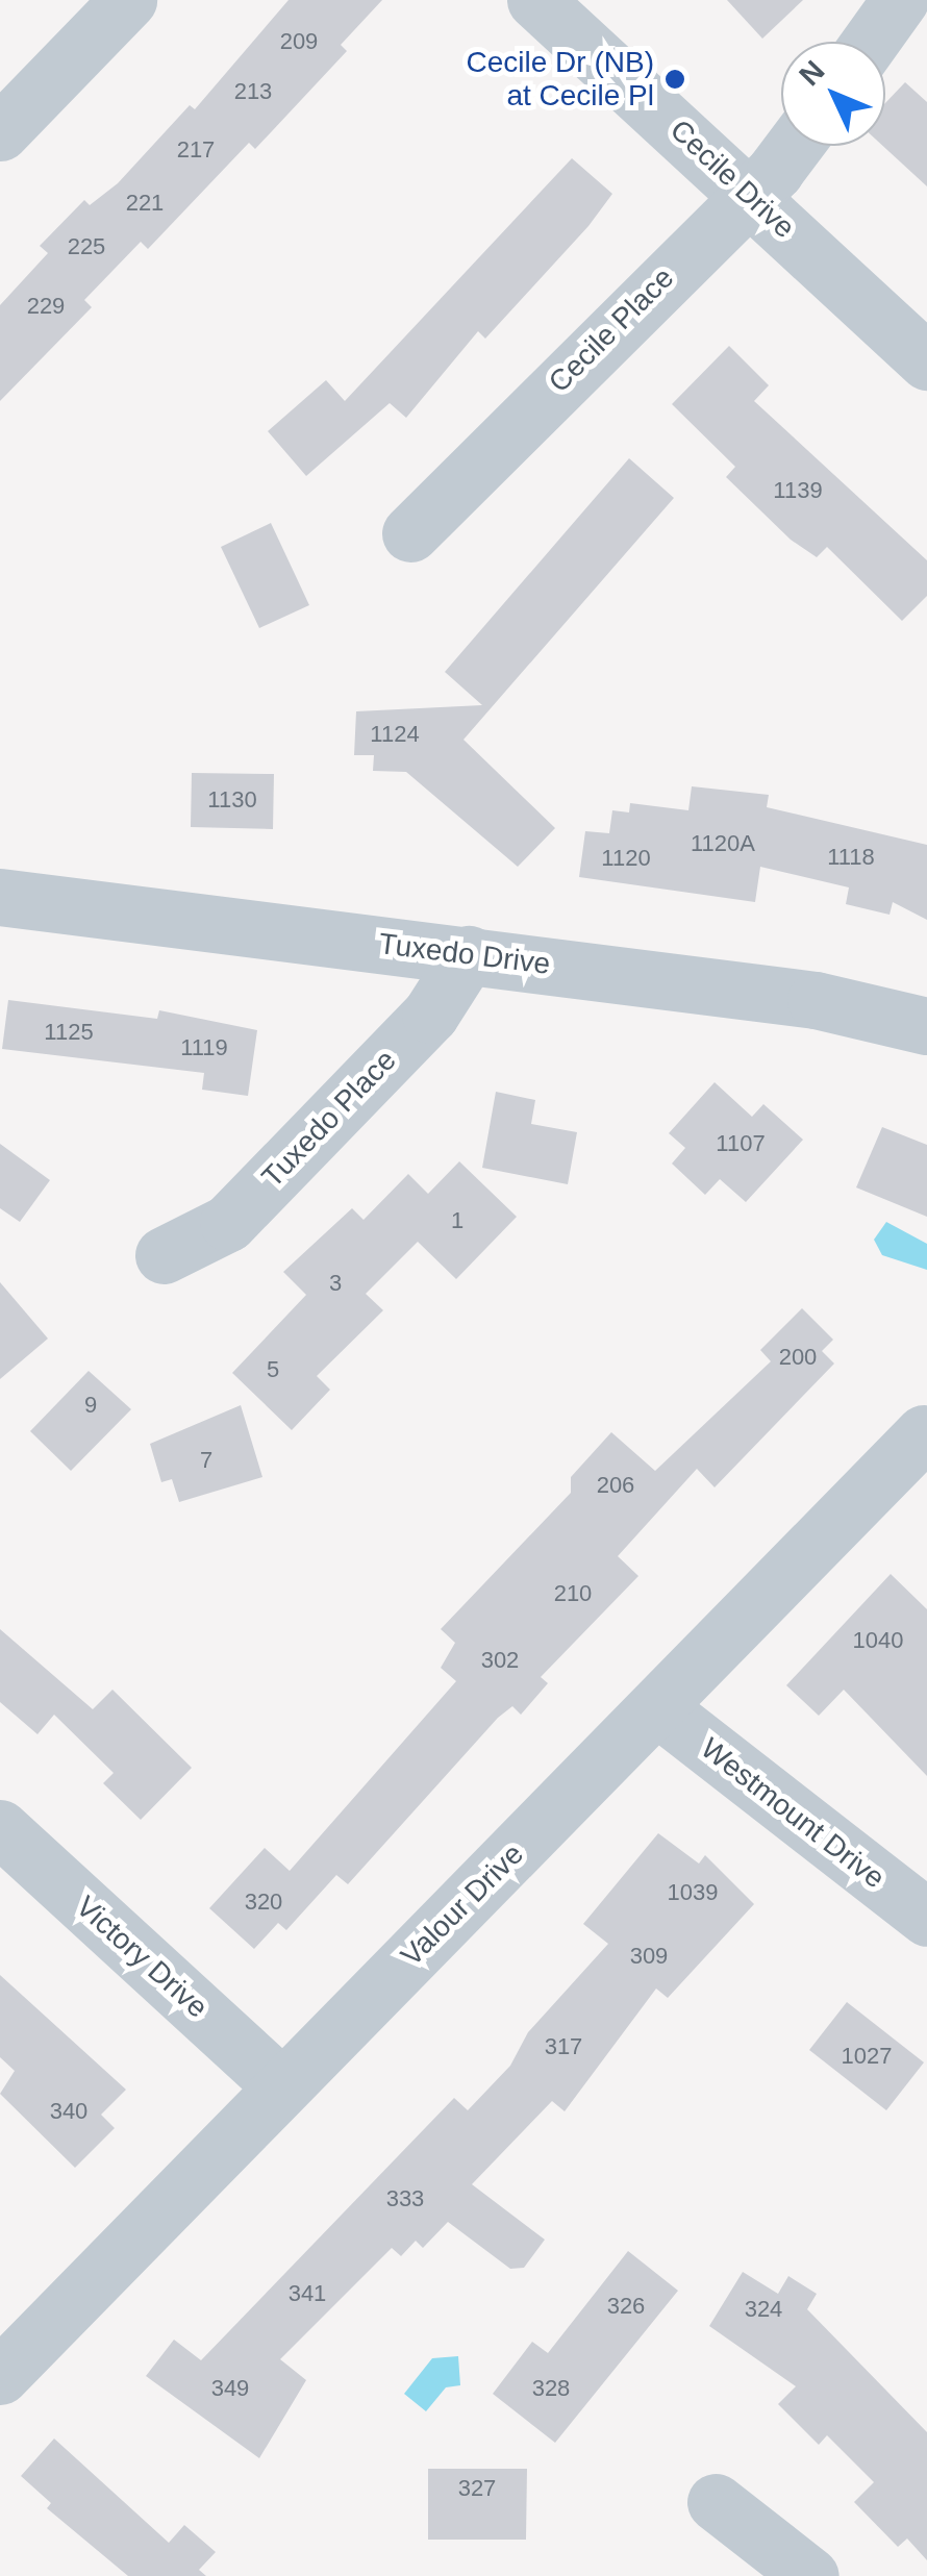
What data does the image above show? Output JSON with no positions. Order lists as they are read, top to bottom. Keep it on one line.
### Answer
{"streets":{"street":["Cecile Drive","Cecile Place","Tuxedo Drive","Tuxedo Place","Westmount Drive","Valour Drive","Victory Drive"]},"crossings":[["Cecile Drive","Cecile Place"],["Tuxedo Drive","Tuxedo Place"],["Westmount Drive","Valour Drive"],["Valour Drive","Victory Drive"]],"places":["Cecile Dr (NB) at Cecile Pl"],"house_numbers":["209","213","217","221","225","229","1139","1124","1130","1120A","1118","1120","1125","1119","1107","1","3","200","5","9","7","206","210","1040","302","1039","320","309","317","1027","340","333","341","326","324","349","328","327"],"north":"top left"}
